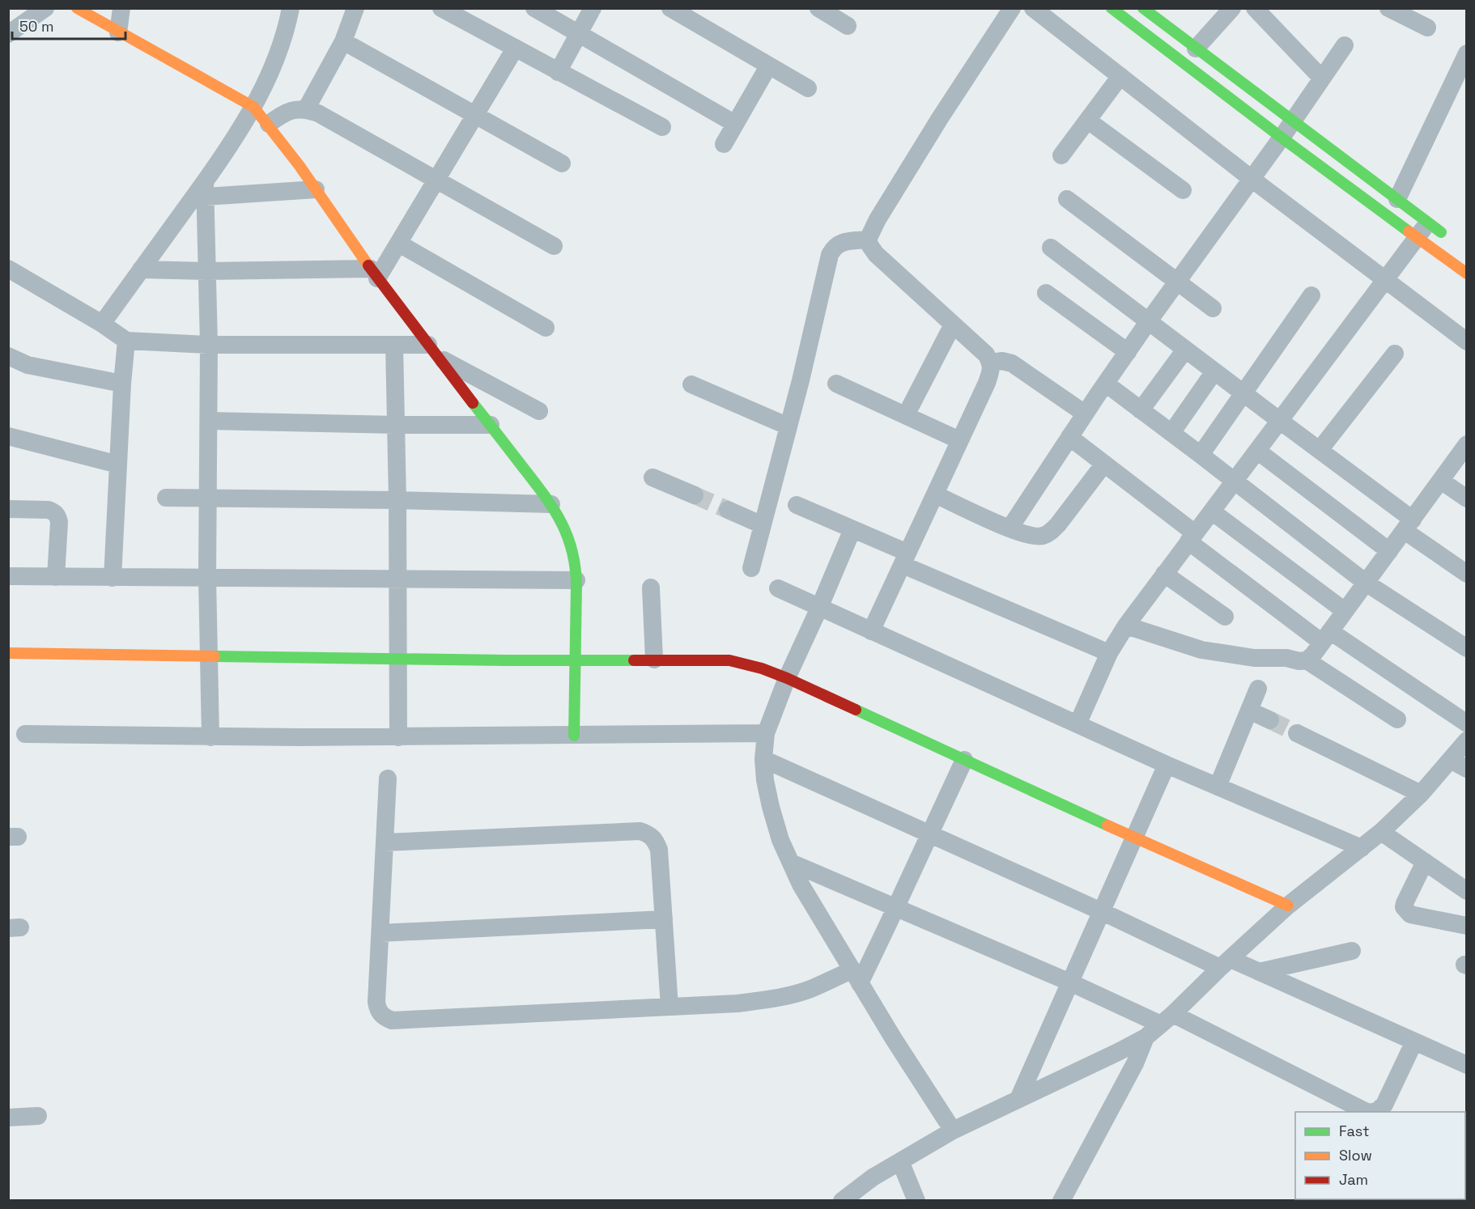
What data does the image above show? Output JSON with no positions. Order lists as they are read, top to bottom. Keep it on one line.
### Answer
{"legend":["Fast","Slow","Jam"],"scale_bar":"50 m"}
